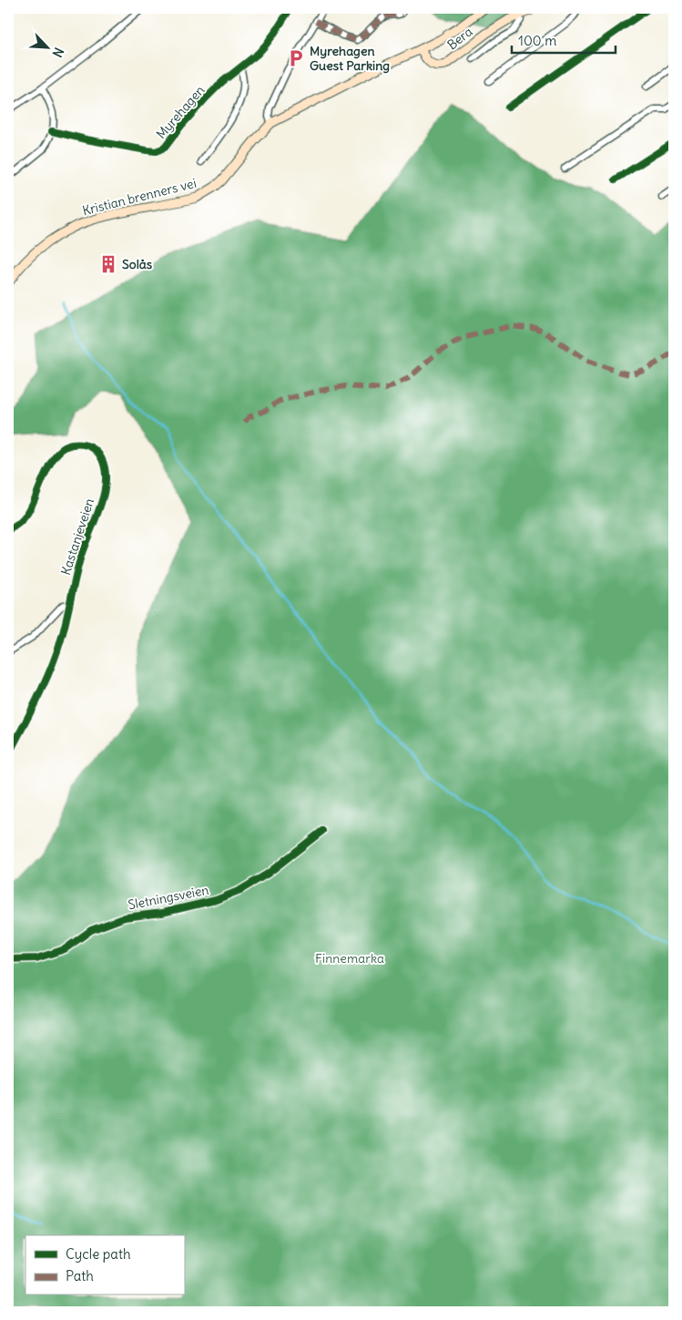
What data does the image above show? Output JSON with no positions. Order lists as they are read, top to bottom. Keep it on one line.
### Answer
{"streets":{"main road":["Bera","Kristian brenners vei"],"street":["Myrehagen","Kastanjeveien","Sletningsveien"]},"crossings":[["Bera","Kristian brenners vei"]],"parks":["Finnemarka"],"places":{"parking":["Myrehagen Guest Parking"],"building":["Solås"]},"legend":["Cycle path","Path"],"scale_bar":"100 m","north":"bottom right"}
